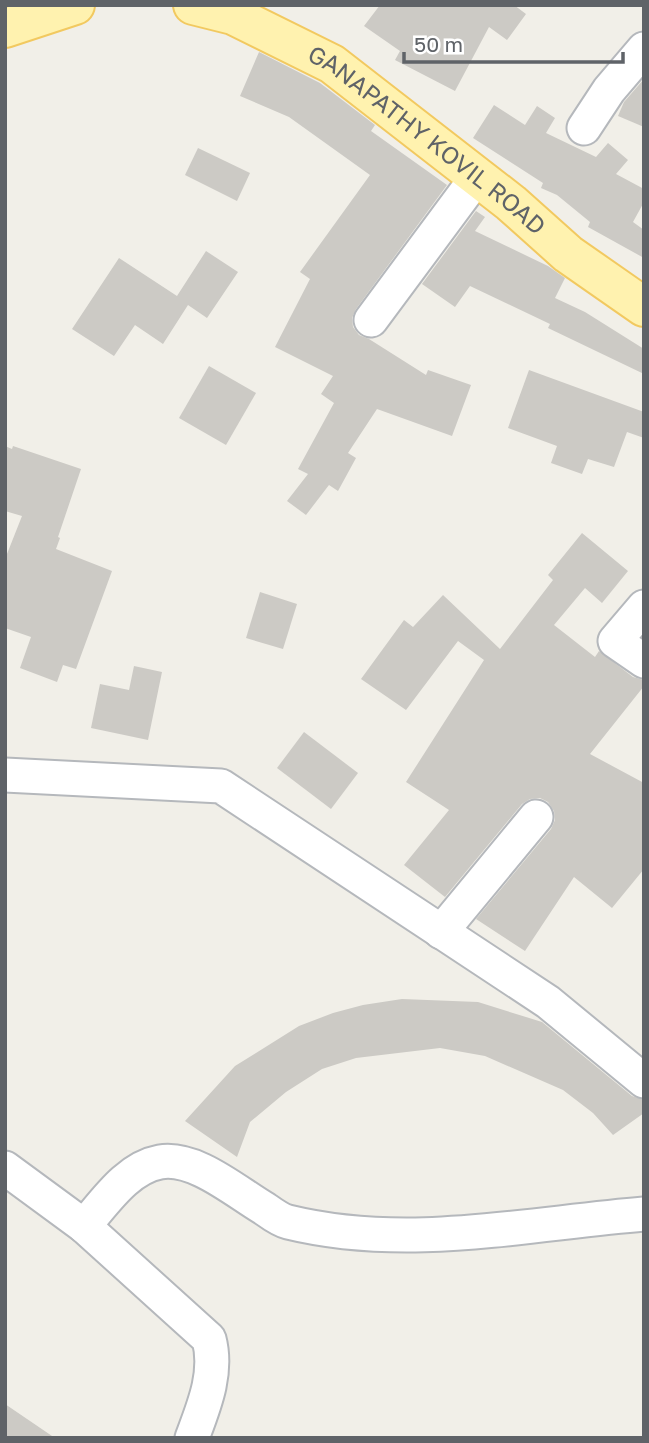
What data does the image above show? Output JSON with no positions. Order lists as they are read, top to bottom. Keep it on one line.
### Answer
{"streets":{"main road":["GANAPATHY KOVIL ROAD"]},"scale_bar":"50 m"}
